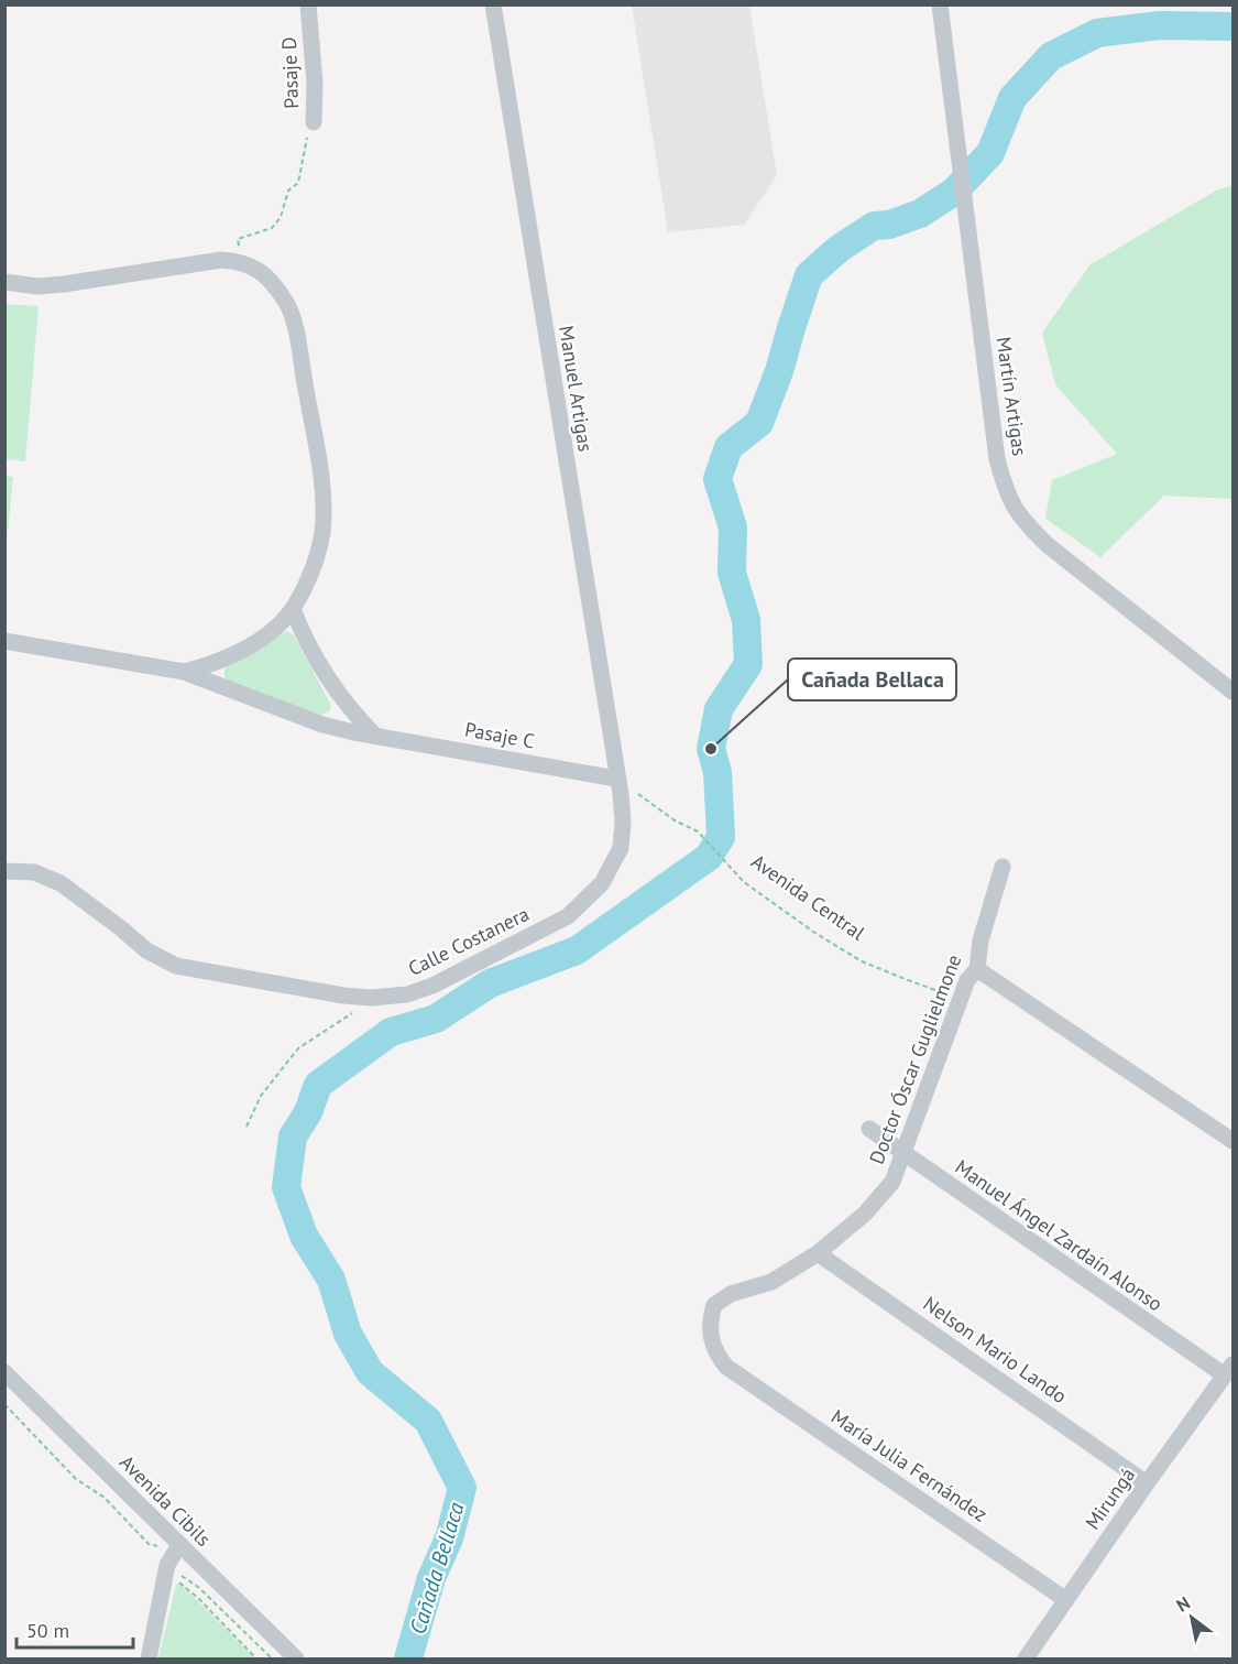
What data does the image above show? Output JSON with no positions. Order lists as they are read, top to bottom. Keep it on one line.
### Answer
{"streets":{"street":["Pasaje D","Manuel Artigas","Martín Artigas","Pasaje C","Calle Costanera","Doctor Óscar Guglielmone","Manuel Ángel Zardaín Alonso","Nelson Mario Lando","María Julia Fernández","Mirungá","Avenida Cibils"],"path":["Avenida Central"]},"crossings":[["Manuel Artigas","Pasaje C"],["Manuel Artigas","Avenida Central"],["Manuel Artigas","Calle Costanera"],["Pasaje C","Avenida Central"],["Pasaje C","Calle Costanera"],["Avenida Central","Calle Costanera"],["Avenida Central","Doctor Óscar Guglielmone"],["Doctor Óscar Guglielmone","Manuel Ángel Zardaín Alonso"],["Doctor Óscar Guglielmone","Nelson Mario Lando"],["Doctor Óscar Guglielmone","María Julia Fernández"],["Manuel Ángel Zardaín Alonso","Mirungá"],["Nelson Mario Lando","Mirungá"],["María Julia Fernández","Mirungá"]],"water":["Cañada Bellaca"],"places":["Cañada Bellaca"],"scale_bar":"50 m","north":"top left"}
